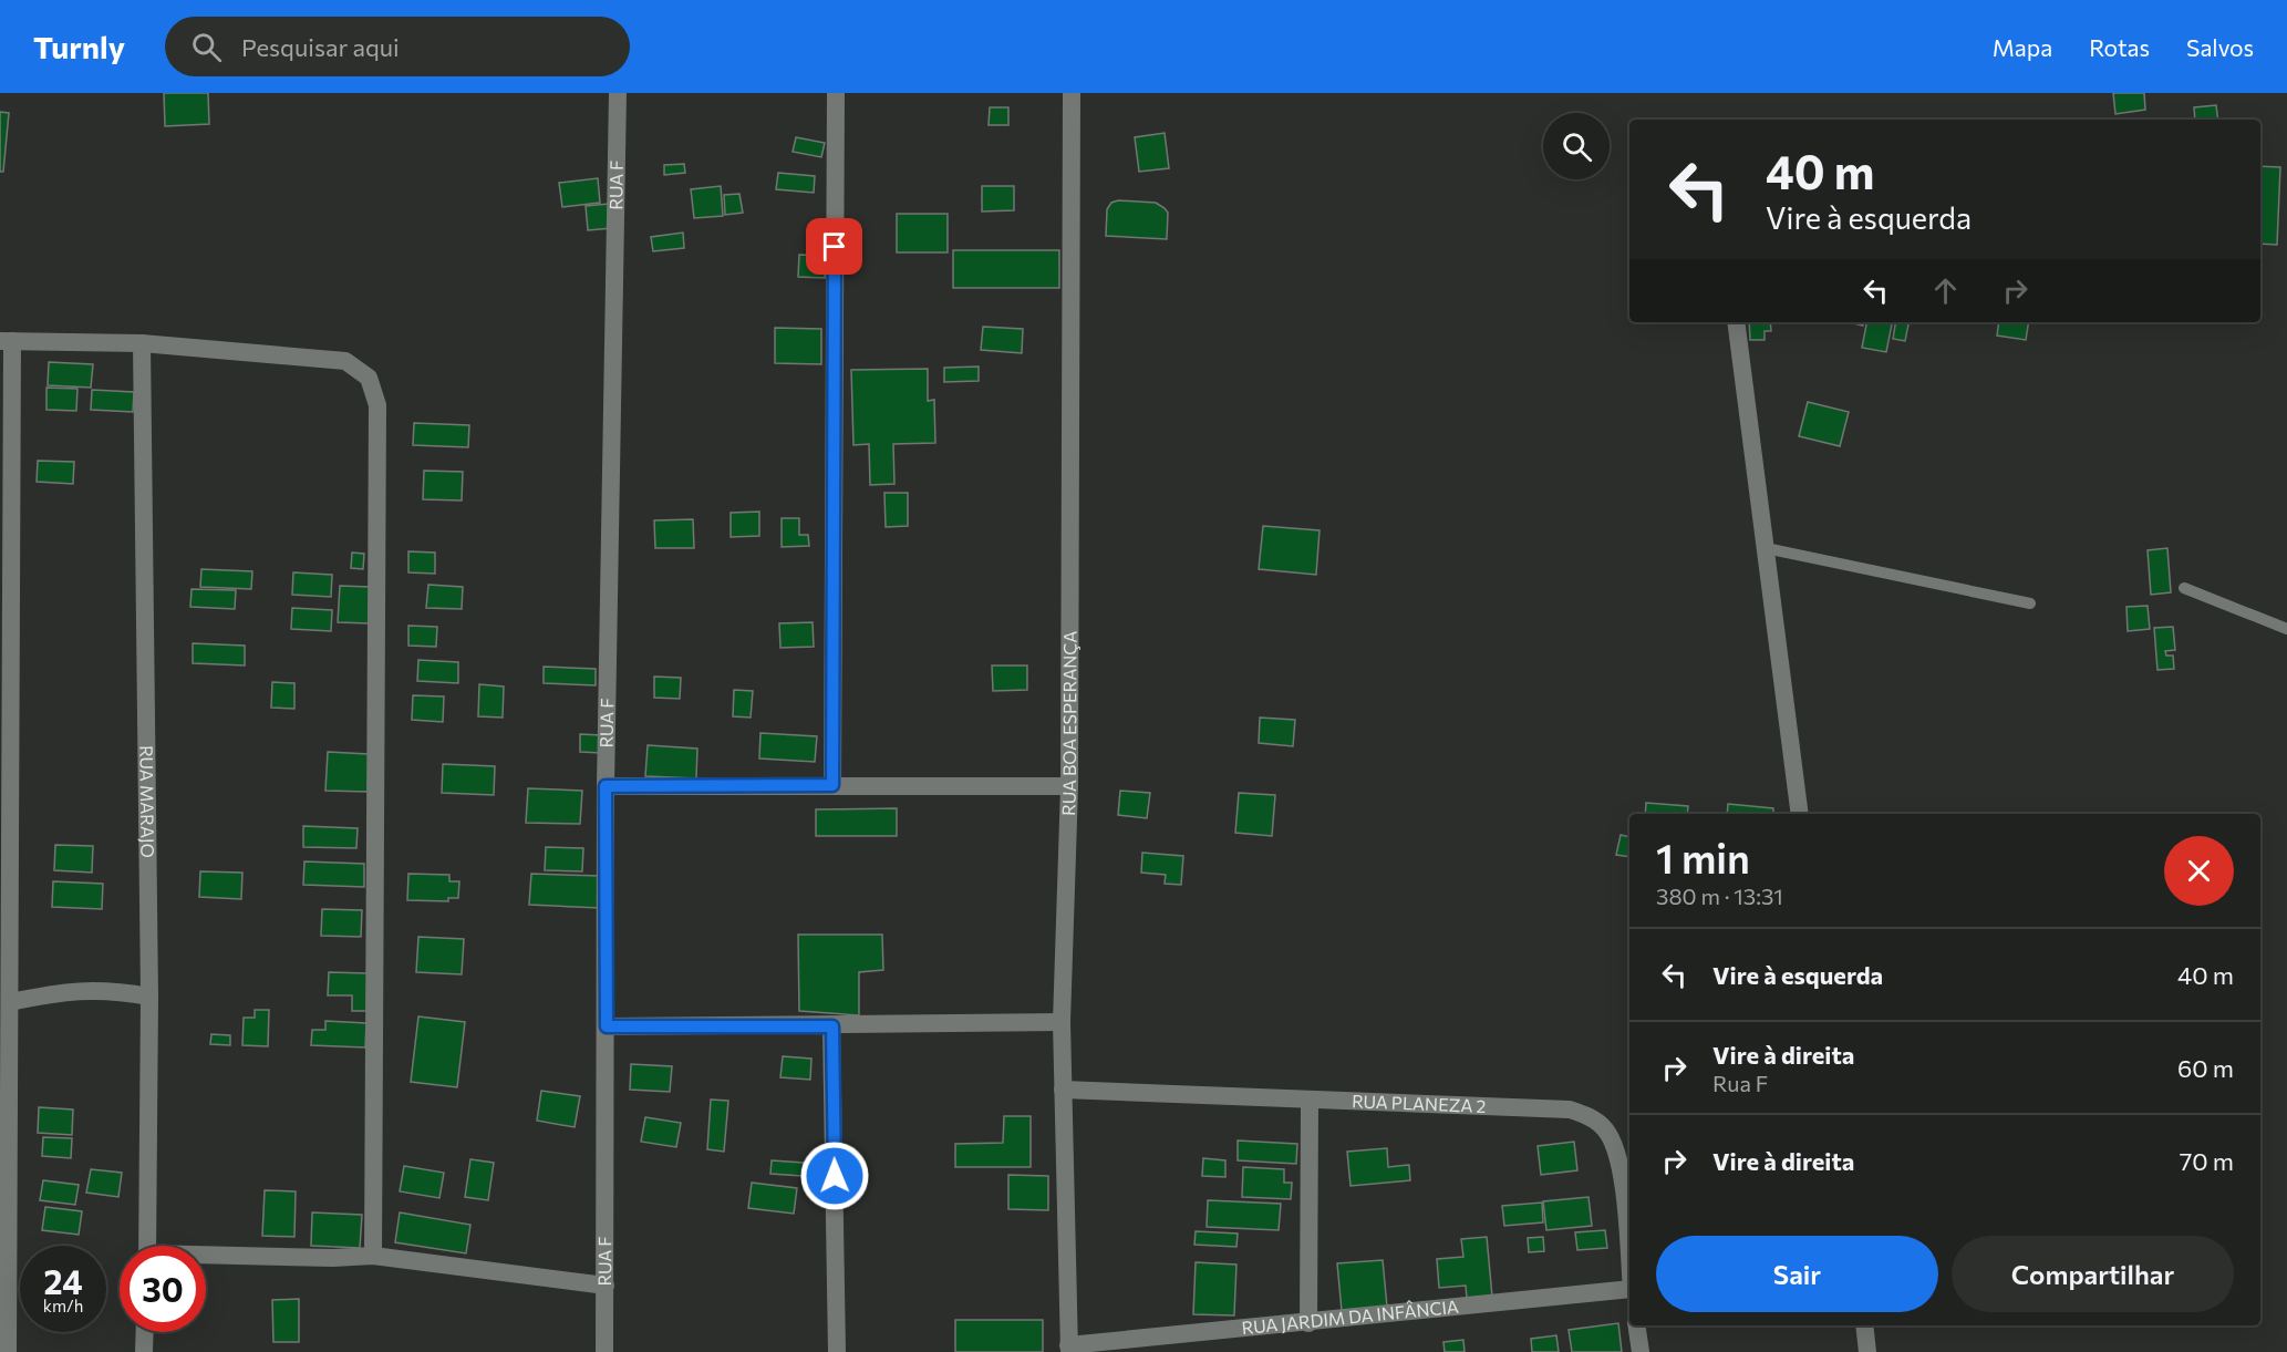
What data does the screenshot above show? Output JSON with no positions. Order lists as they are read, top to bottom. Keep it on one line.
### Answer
{"streets":{"street":["RUA F","RUA BOA ESPERANÇA","RUA MARAJO","RUA PLANEZA 2","RUA JARDIM DA INFÂNCIA"]},"crossings":[["RUA BOA ESPERANÇA","RUA PLANEZA 2"],["RUA BOA ESPERANÇA","RUA JARDIM DA INFÂNCIA"]],"page":{"header":"Turnly","search":"Pesquisar aqui","nav":["Mapa","Rotas","Salvos"],"turn":["40 m","Vire à esquerda"],"heading":["1 min","380 m · 13:31"],"list":[{"name":"Vire à esquerda","value":"40 m"},{"name":"Vire à direita","note":"Rua F","value":"60 m"},{"name":"Vire à direita","value":"70 m"}],"buttons":["Sair","Compartilhar"],"speed":"24 km/h","limit":"30"}}
